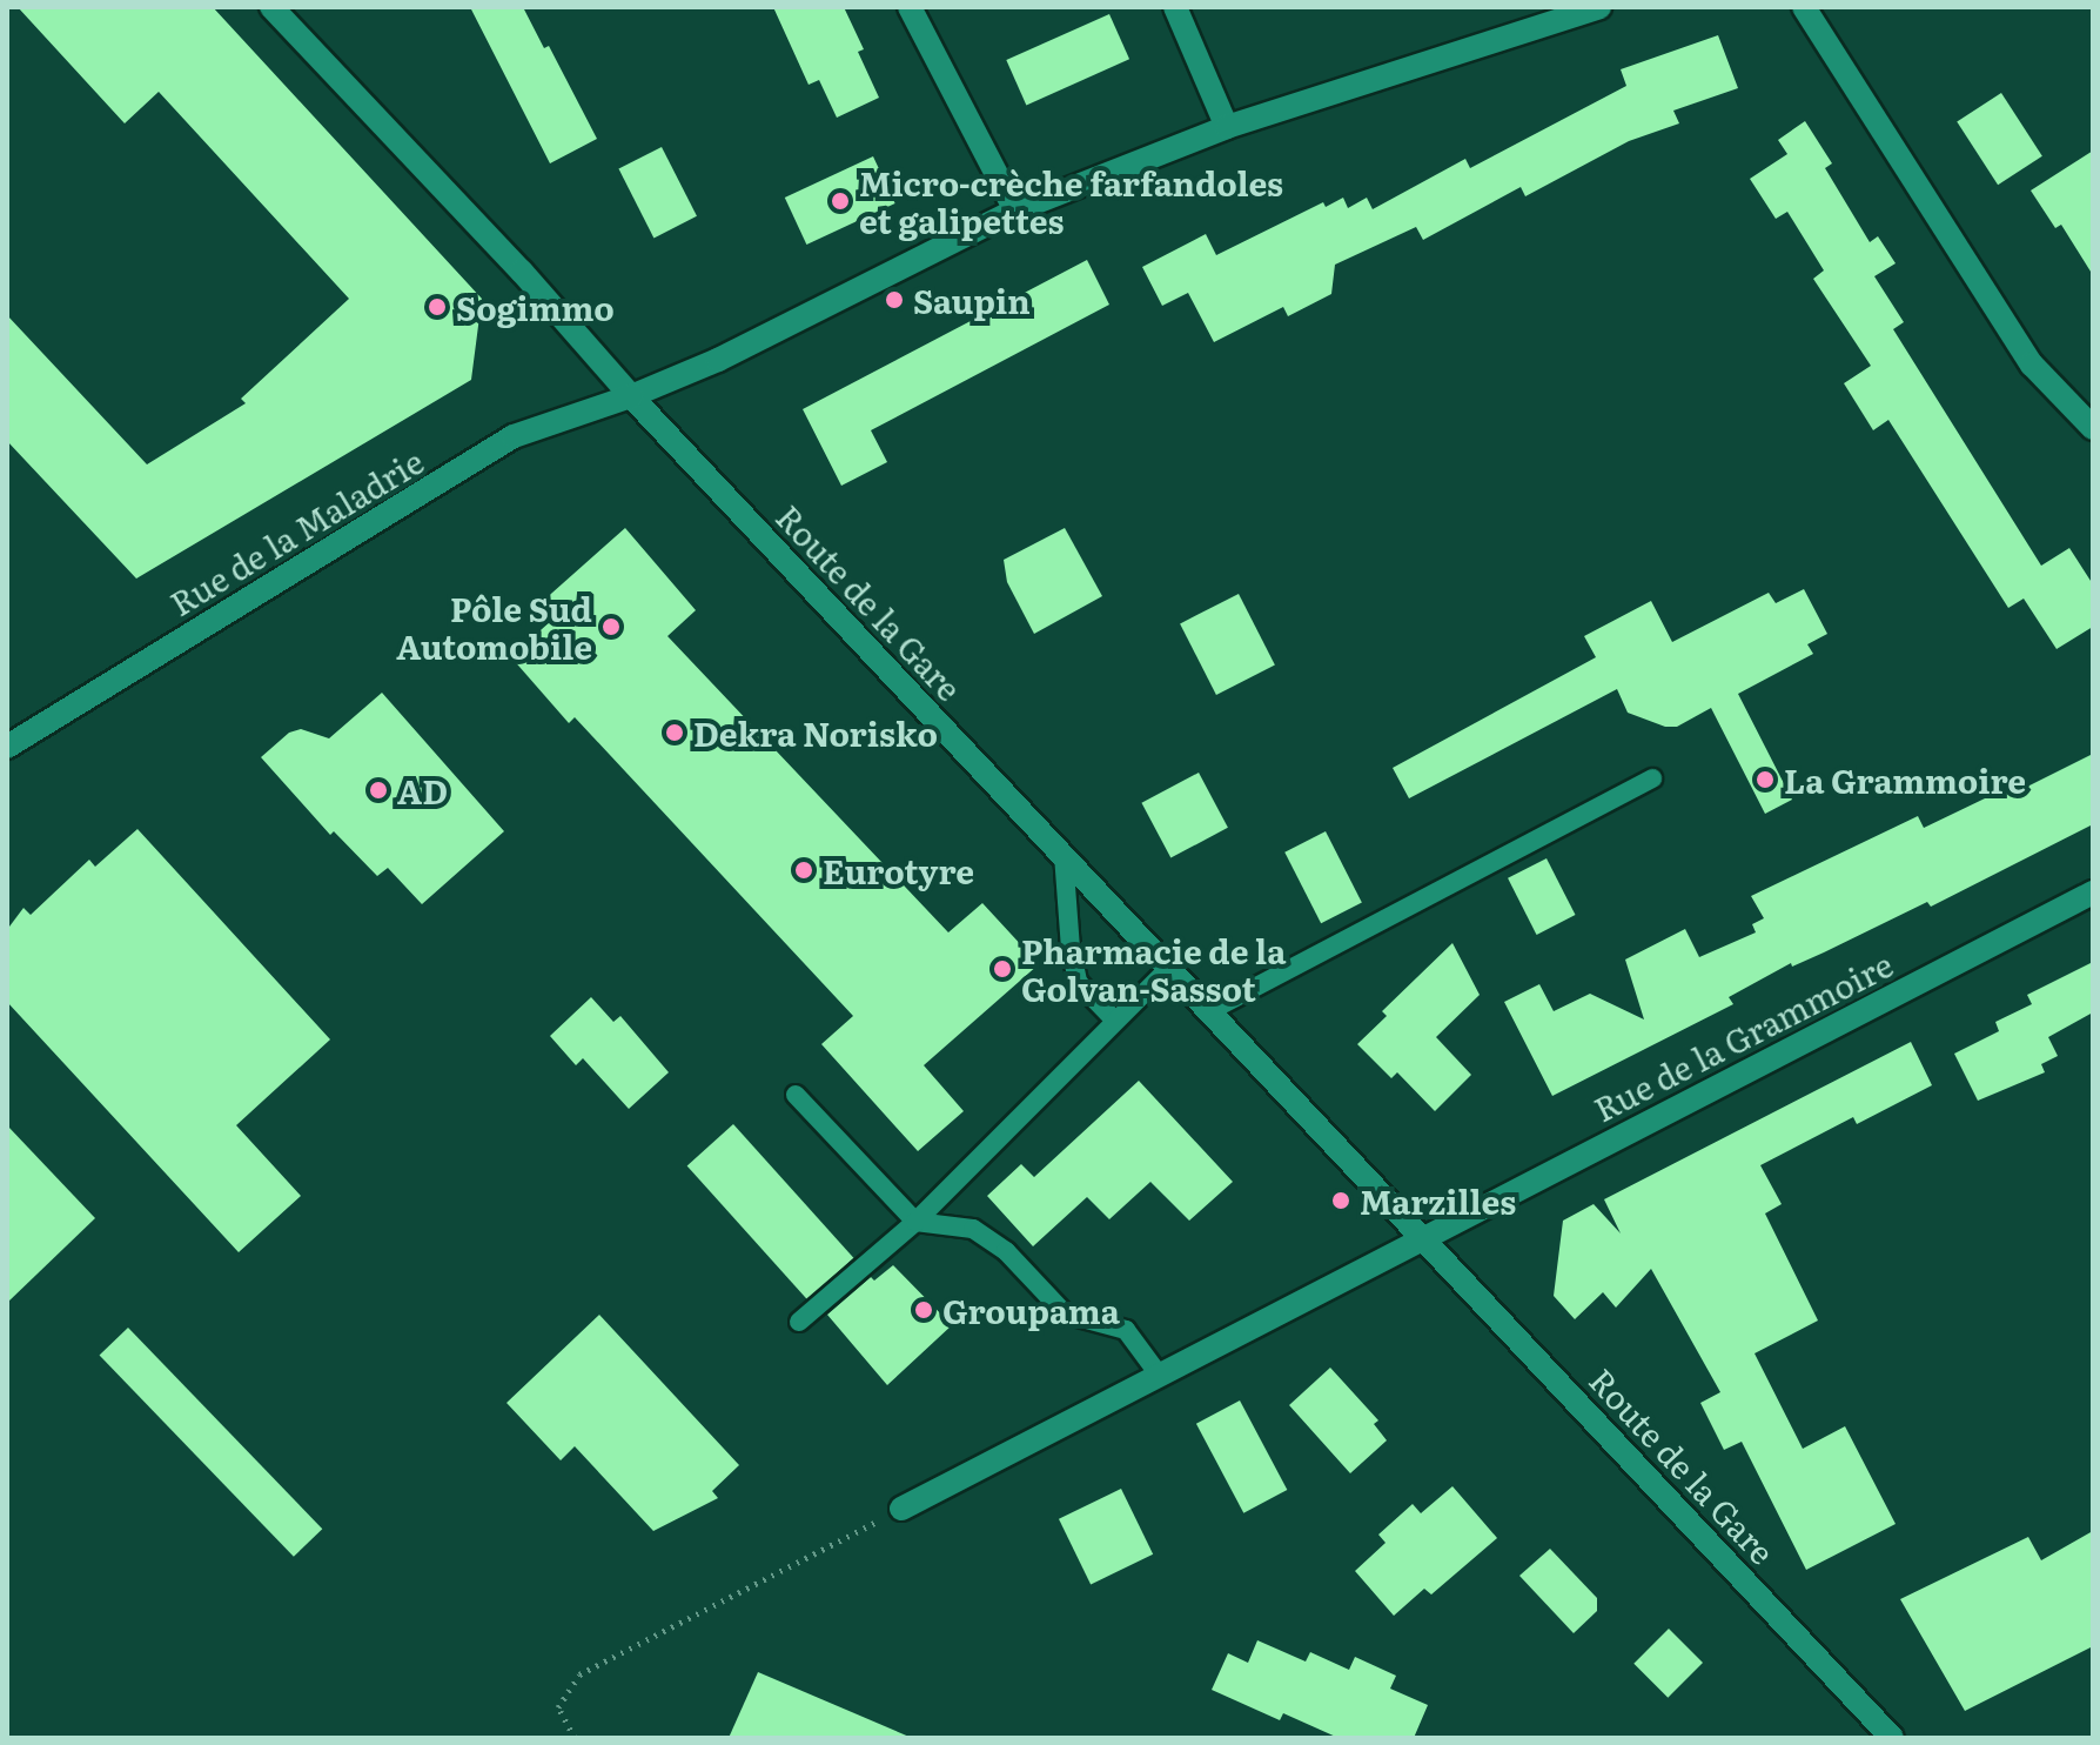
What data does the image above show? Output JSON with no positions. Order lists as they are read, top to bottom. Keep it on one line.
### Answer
{"streets":{"street":["Rue de la Maladrie","Route de la Gare","Rue de la Grammoire"]},"crossings":[["Rue de la Maladrie","Route de la Gare"],["Route de la Gare","Rue de la Grammoire"]],"places":["Micro-crèche farfandoles et galipettes","Saupin","Sogimmo","Pôle Sud Automobile","Dekra Norisko","La Grammoire","AD","Eurotyre","Pharmacie de la Golvan-Sassot","Marzilles","Groupama"]}
